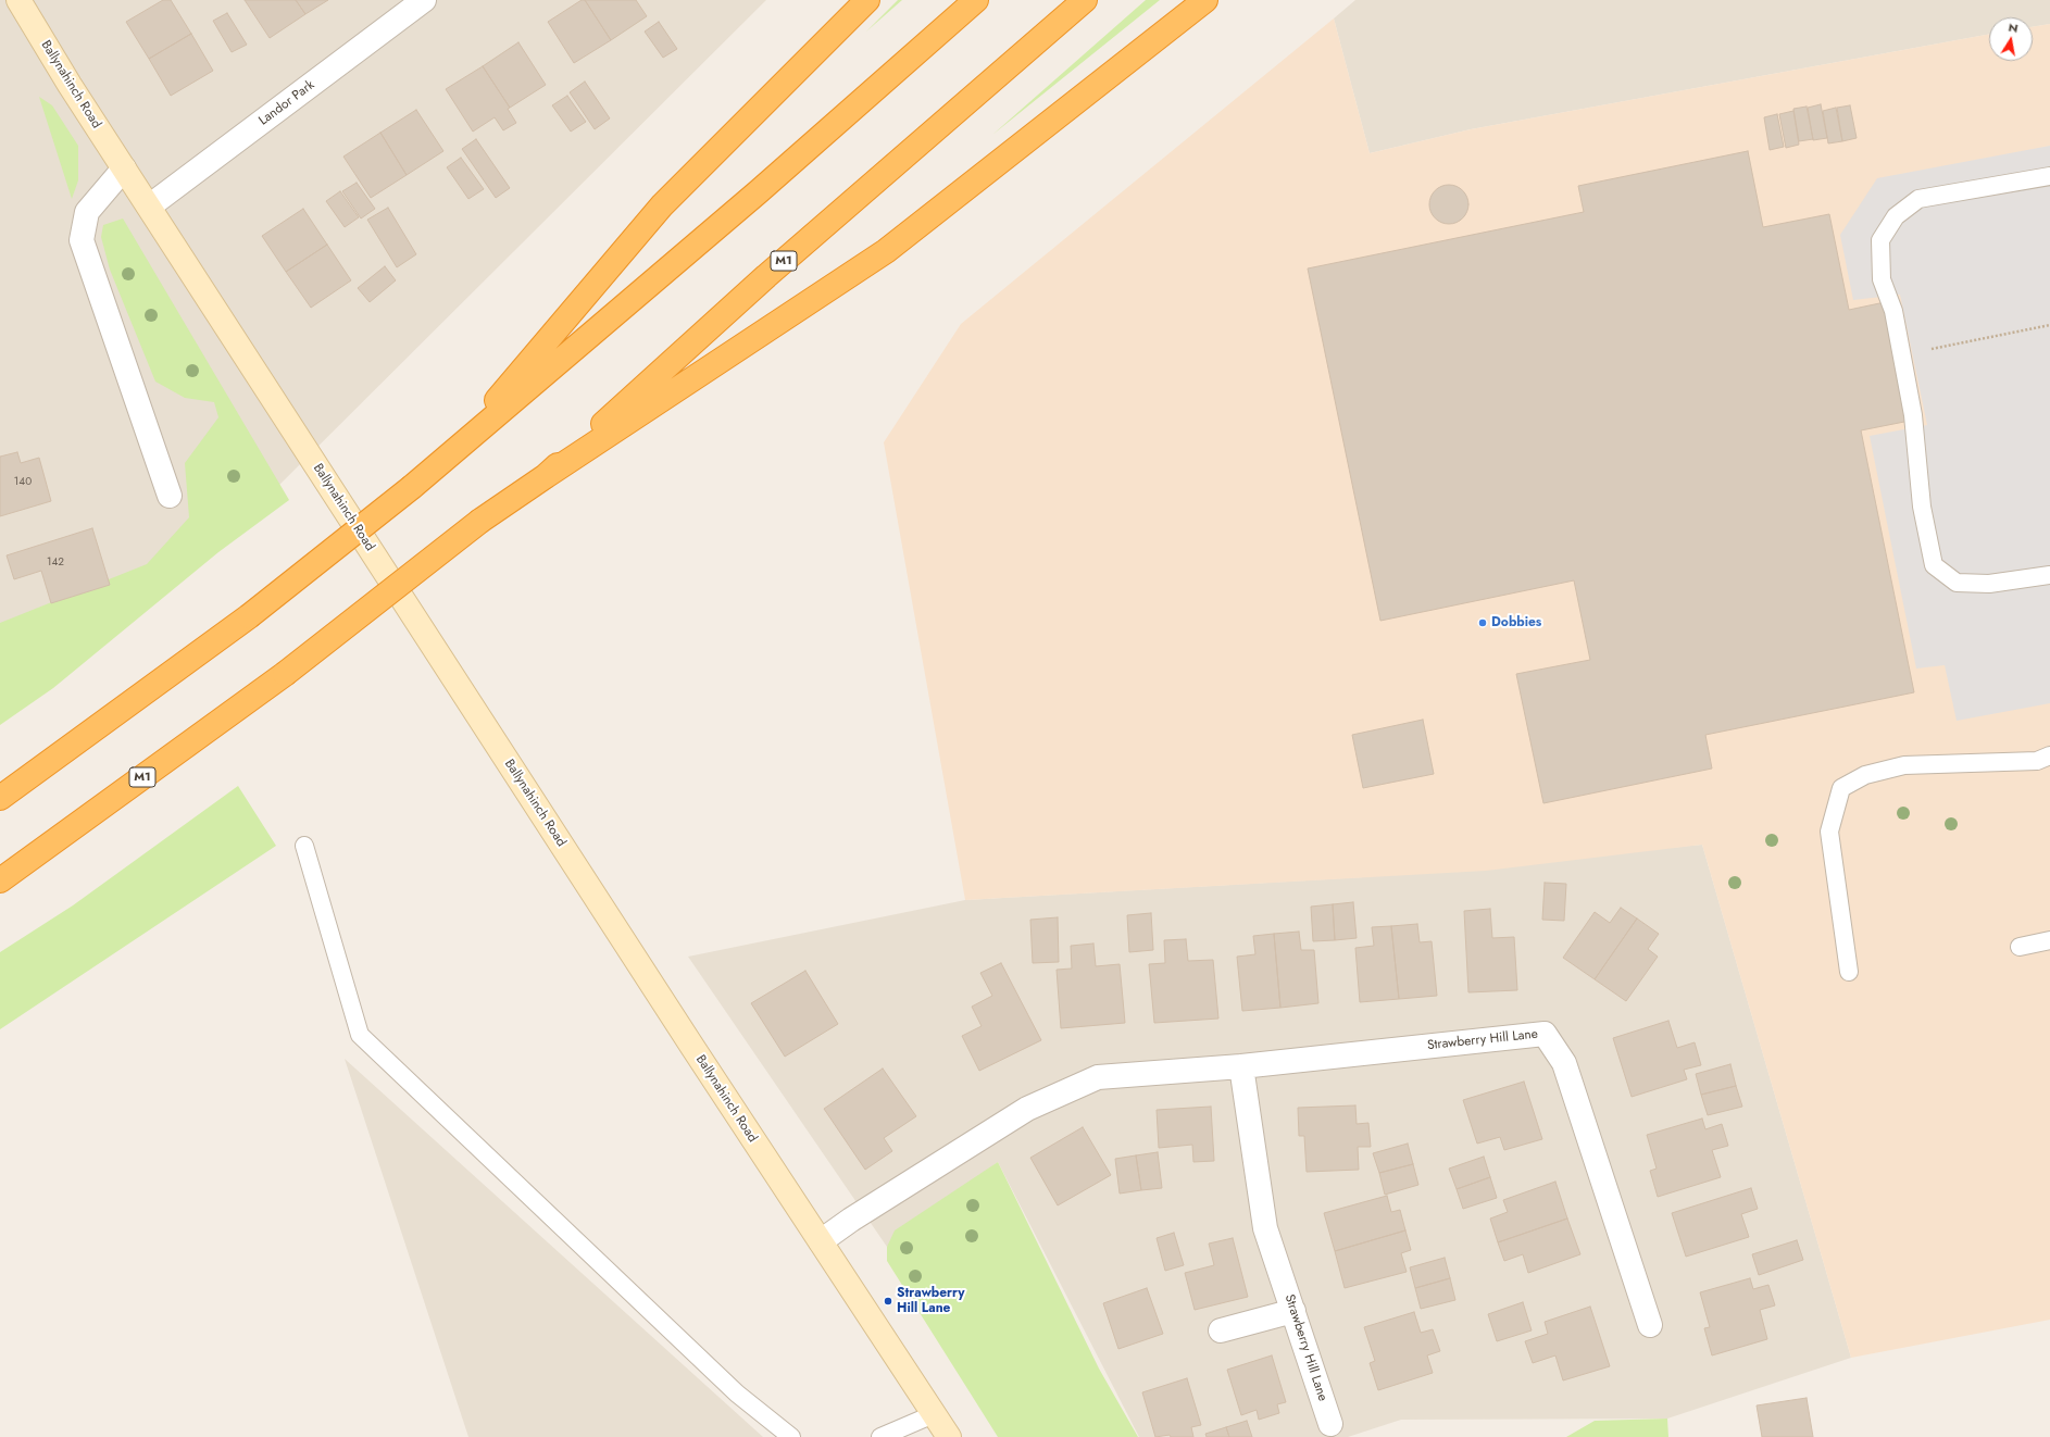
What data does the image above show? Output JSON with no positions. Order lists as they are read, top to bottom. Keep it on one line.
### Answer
{"streets":{"highway":["M1"],"street":["Ballynahinch Road","Landor Park","Strawberry Hill Lane"]},"crossings":[["Ballynahinch Road","Landor Park"],["Ballynahinch Road","Strawberry Hill Lane"]],"places":["Dobbies","Strawberry Hill Lane"],"house_numbers":["140","142"],"north":"top"}
